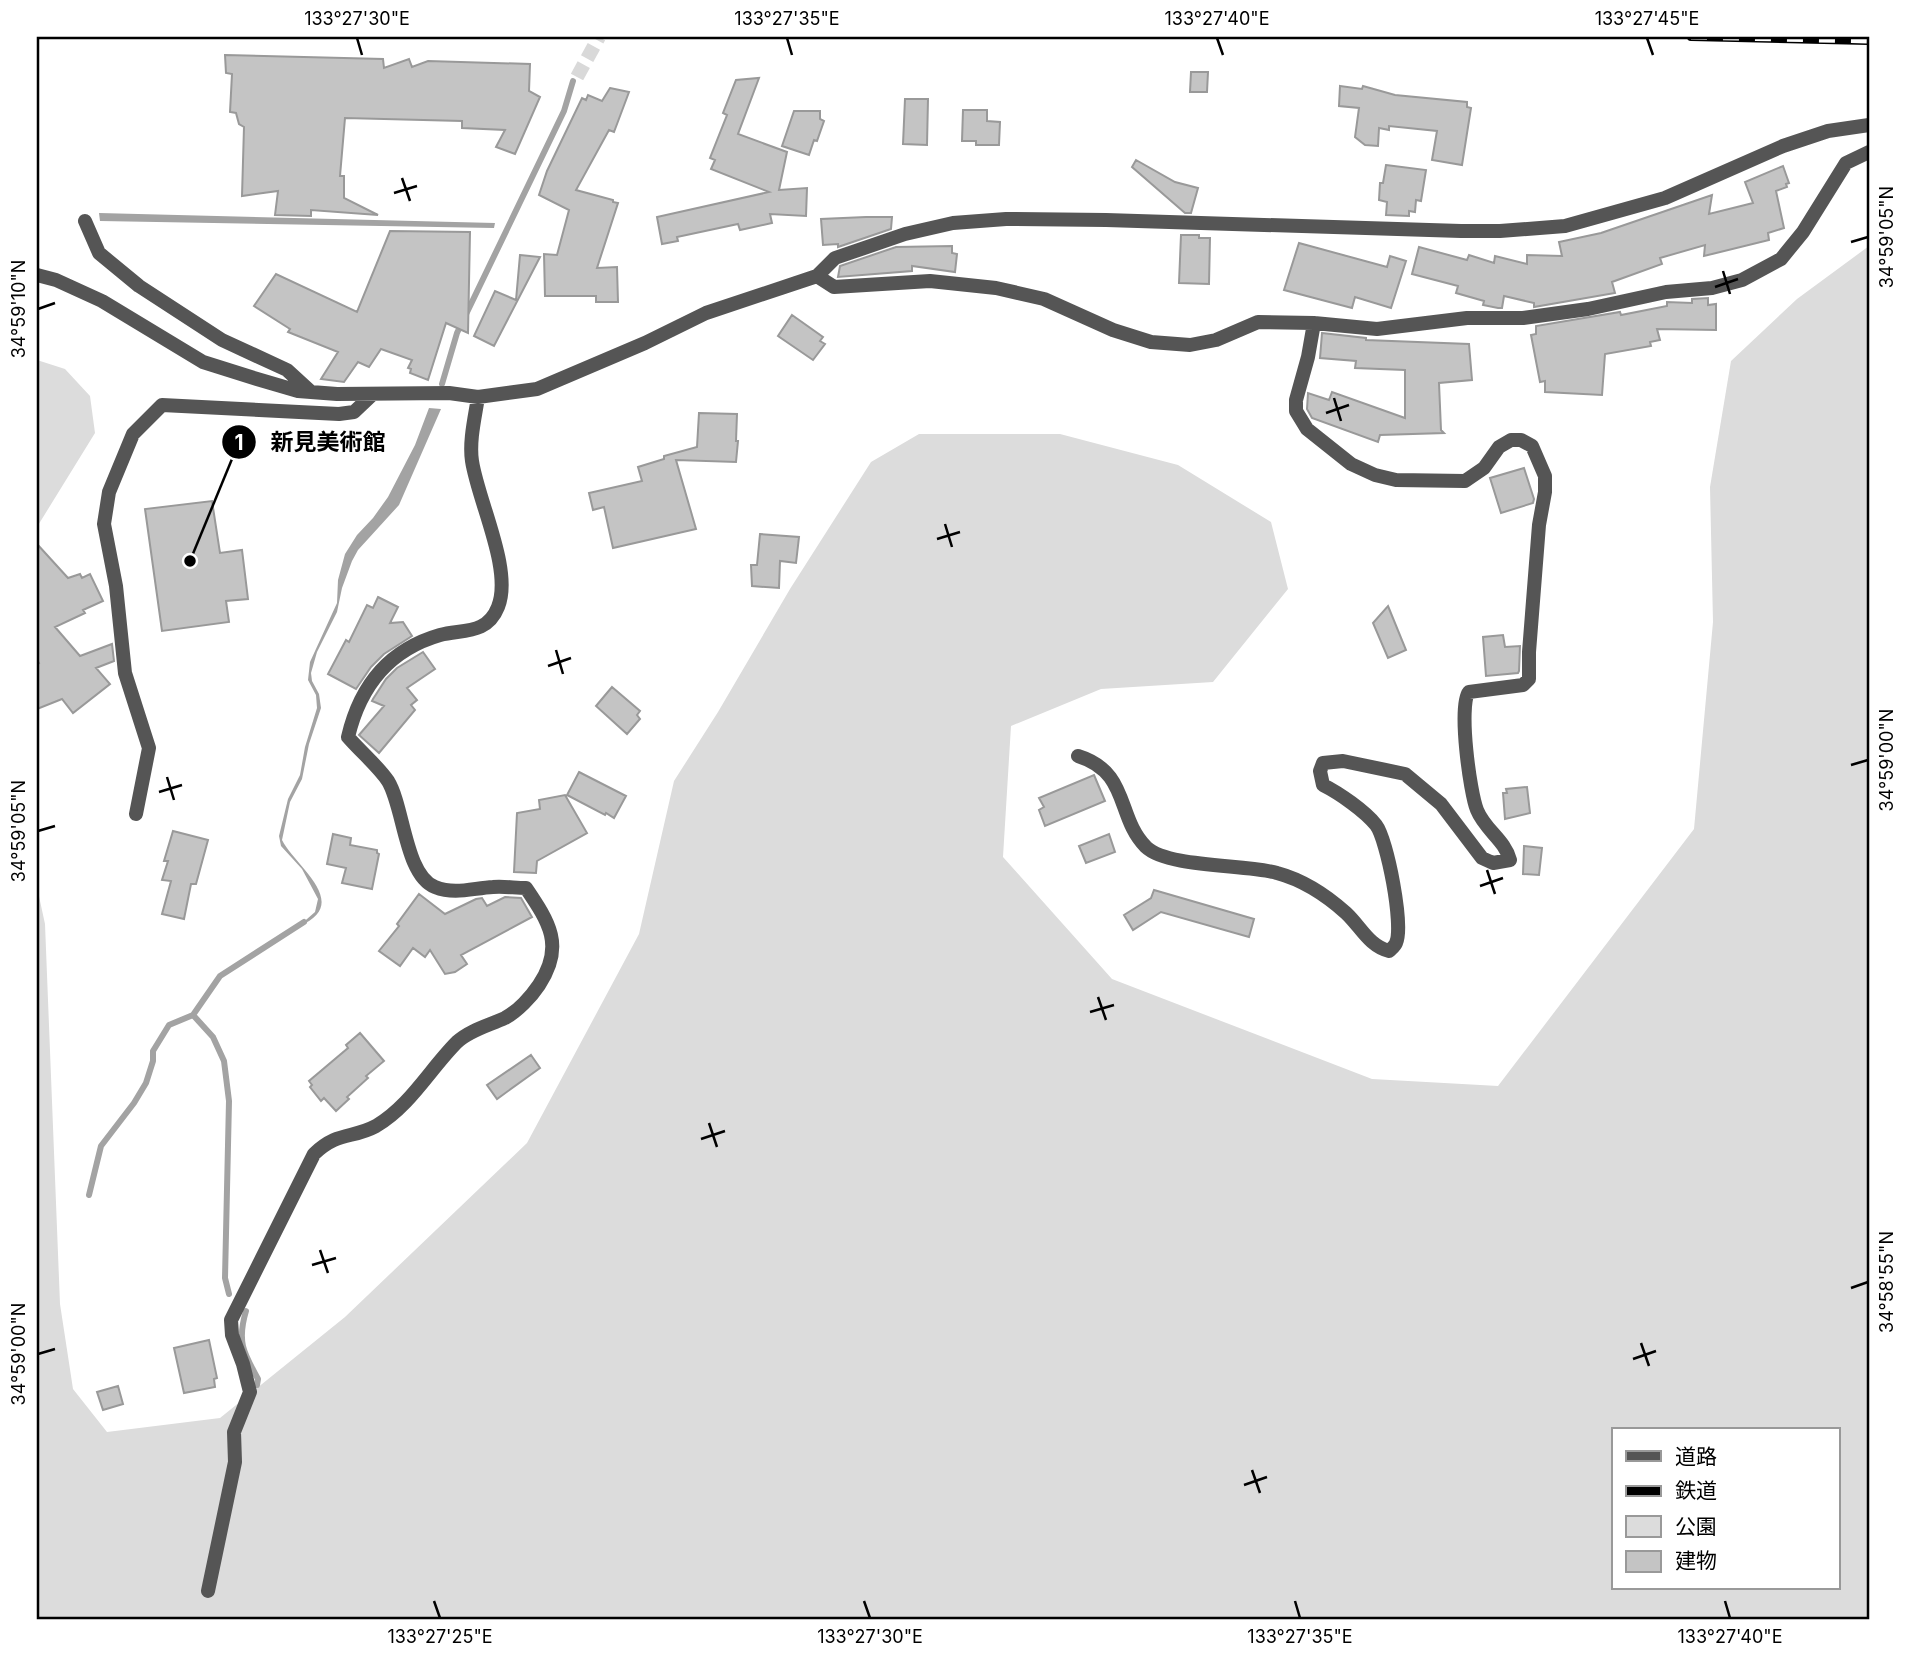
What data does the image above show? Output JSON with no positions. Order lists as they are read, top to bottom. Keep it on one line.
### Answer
{"places":["新見美術館"],"legend":["道路","鉄道","公園","建物"],"coordinates":["133°27'30\"E","133°27'35\"E","133°27'40\"E","133°27'45\"E","34°59'05\"N","34°59'10\"N","34°59'00\"N","34°58'55\"N","133°27'25\"E"]}
